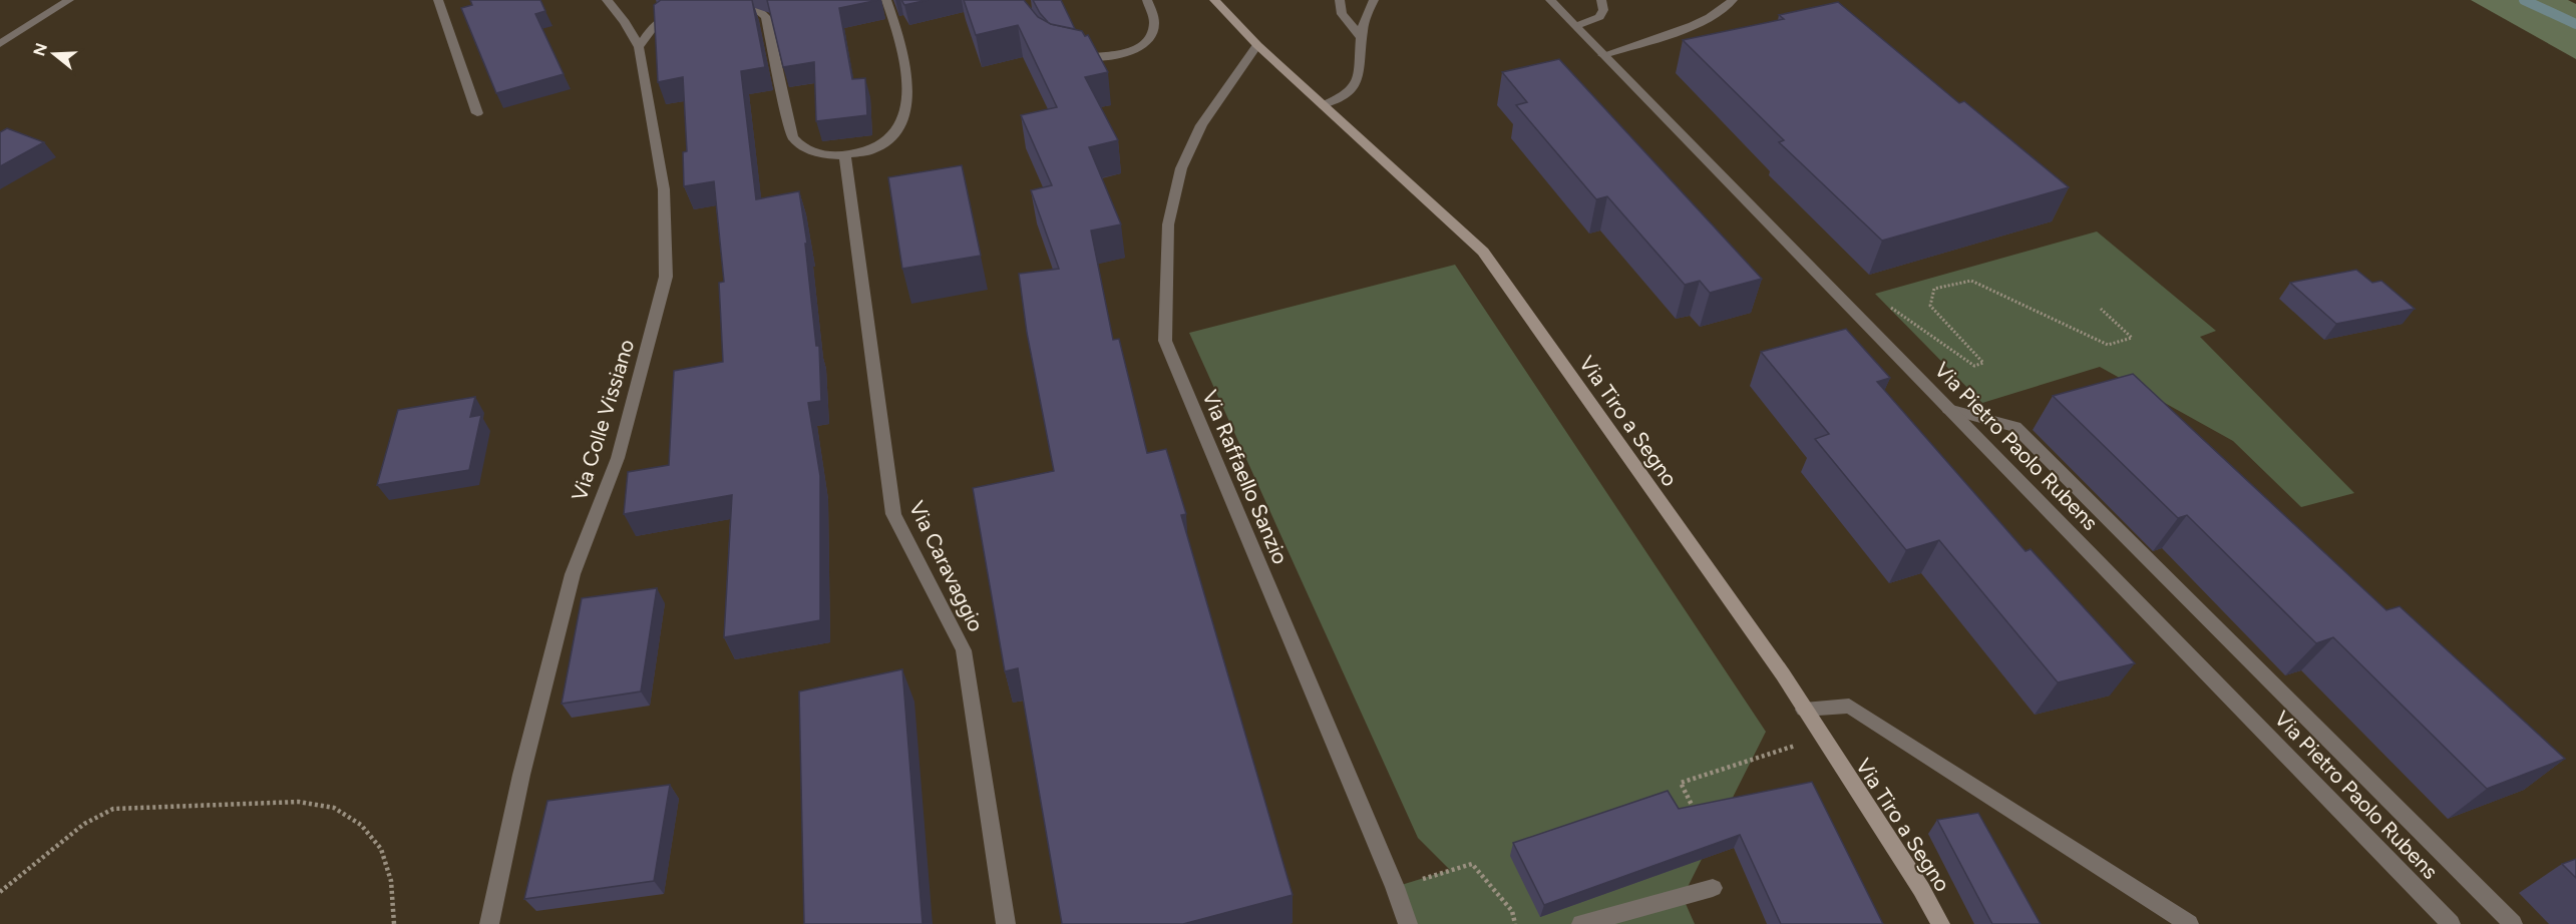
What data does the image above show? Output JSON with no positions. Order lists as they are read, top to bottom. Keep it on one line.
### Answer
{"streets":{"main road":["Via Tiro a Segno"],"street":["Via Colle Vissiano","Via Pietro Paolo Rubens","Via Raffaello Sanzio","Via Caravaggio"]},"crossings":[["Via Tiro a Segno","Via Raffaello Sanzio"]],"north":"left"}
